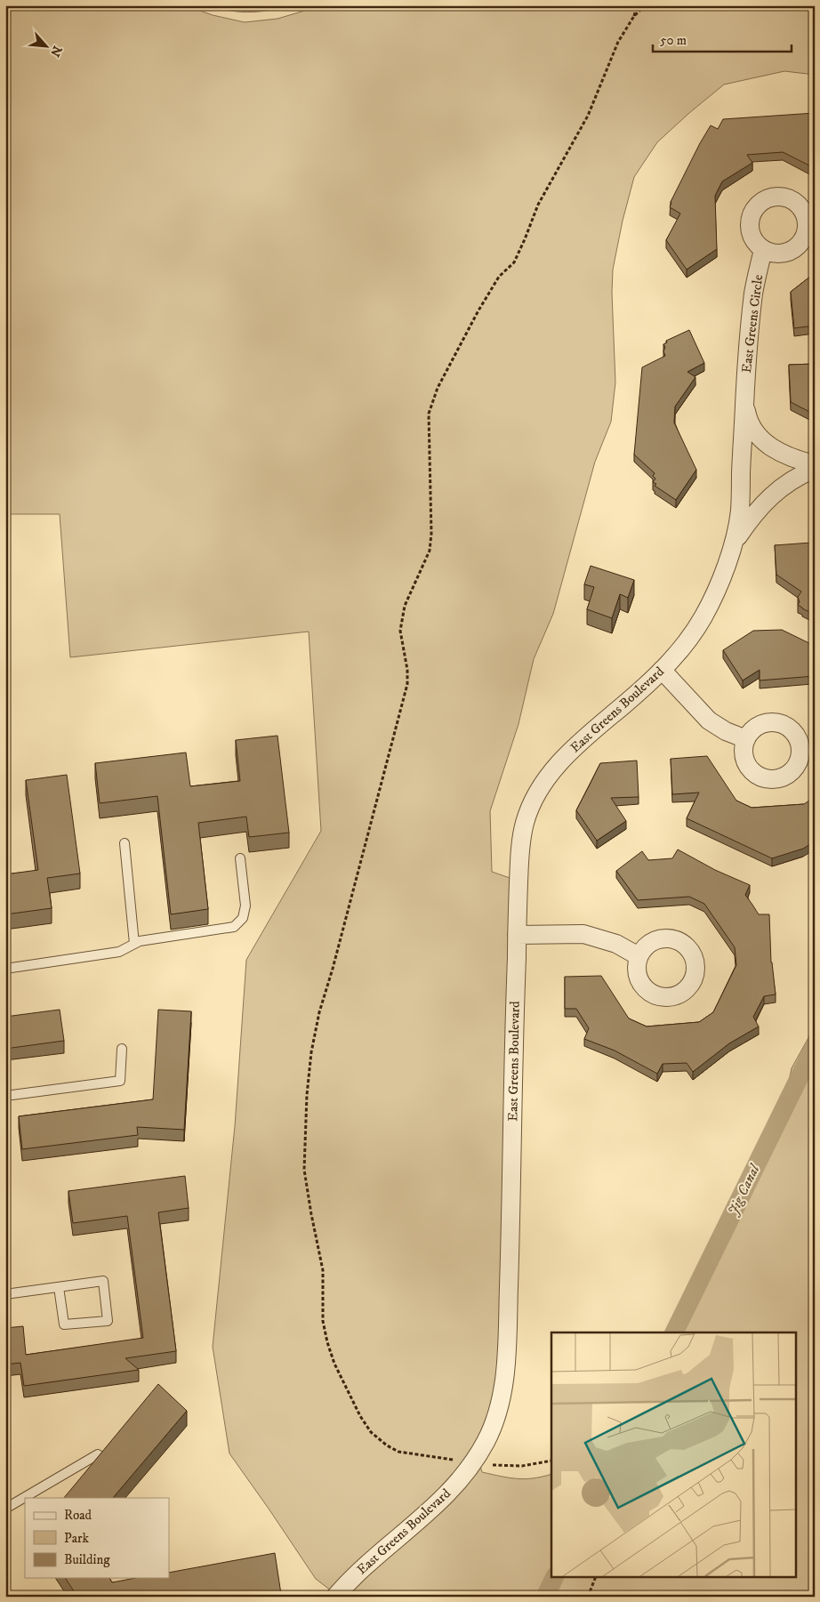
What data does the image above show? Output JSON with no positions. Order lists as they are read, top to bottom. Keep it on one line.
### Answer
{"streets":{"street":["East Greens Circle","East Greens Boulevard"]},"crossings":[["East Greens Circle","East Greens Boulevard"]],"water":["Jig Canal"],"legend":["Road","Park","Building"],"scale_bar":"50 m","north":"bottom right"}
